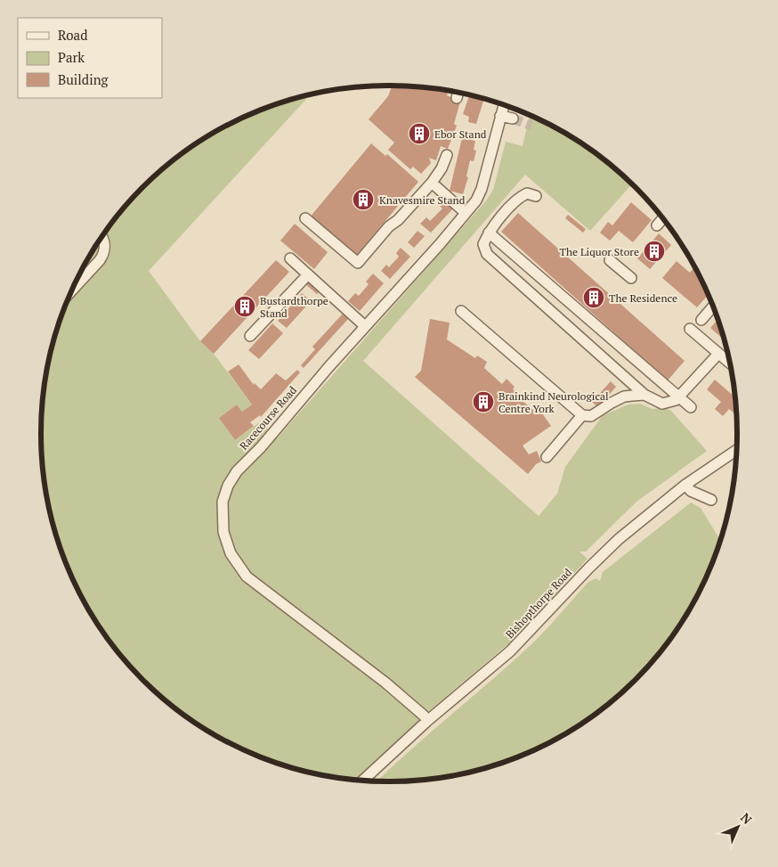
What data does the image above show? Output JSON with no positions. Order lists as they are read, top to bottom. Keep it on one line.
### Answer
{"streets":{"street":["Racecourse Road","Bishopthorpe Road"]},"crossings":[["Racecourse Road","Bishopthorpe Road"]],"places":{"building":["Ebor Stand","Knavesmire Stand","The Liquor Store","The Residence","Bustardthorpe Stand","Brainkind Neurological Centre York"]},"legend":["Road","Park","Building"],"north":"top right"}
